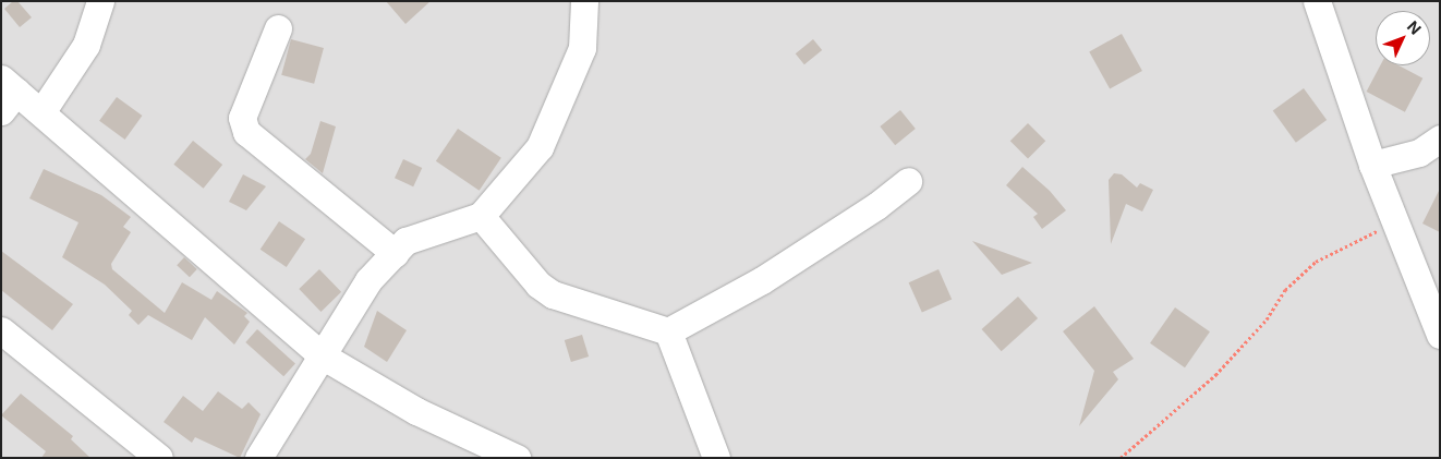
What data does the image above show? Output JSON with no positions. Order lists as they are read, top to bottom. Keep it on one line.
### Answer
{"north":"top right"}
